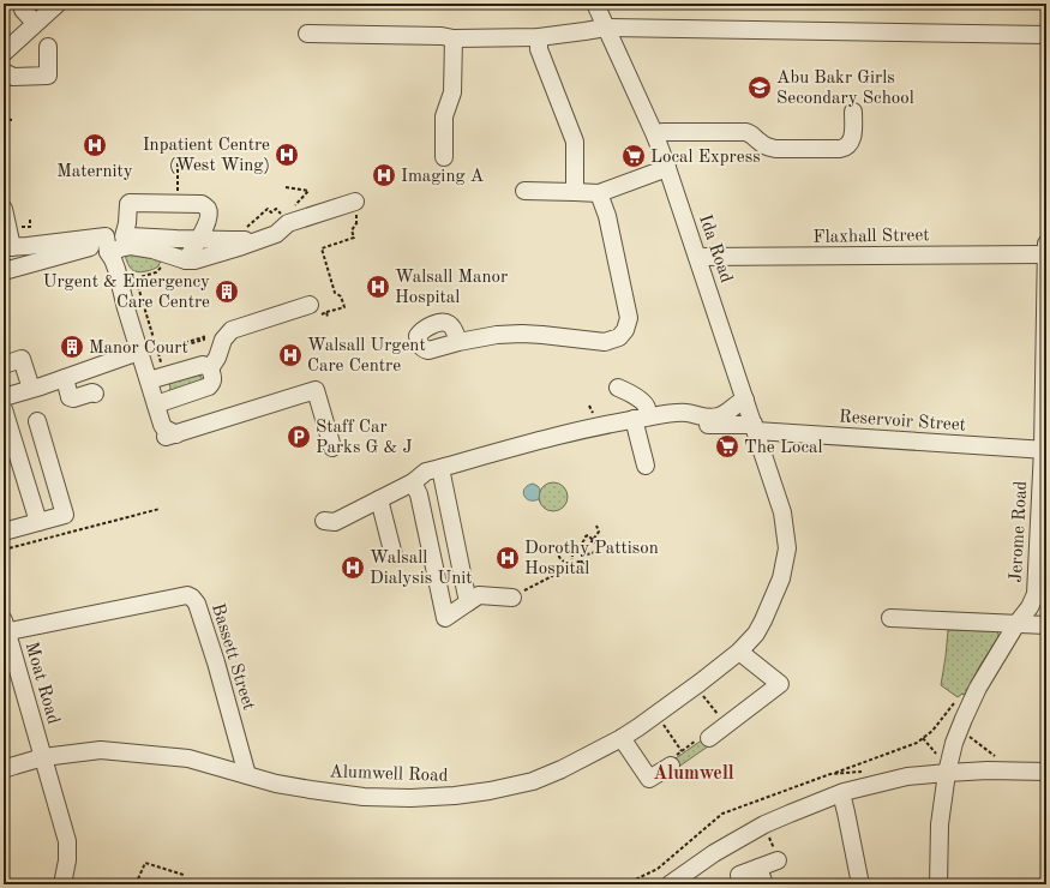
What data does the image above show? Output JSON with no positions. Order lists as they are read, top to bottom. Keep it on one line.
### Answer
{"streets":{"street":["Flaxhall Street","Ida Road","Reservoir Street","Jerome Road","Bassett Street","Moat Road","Alumwell Road"]},"crossings":[["Flaxhall Street","Ida Road"],["Flaxhall Street","Jerome Road"],["Ida Road","Reservoir Street"],["Ida Road","Alumwell Road"],["Reservoir Street","Jerome Road"],["Bassett Street","Moat Road"],["Bassett Street","Alumwell Road"],["Moat Road","Alumwell Road"]],"districts":["Alumwell"],"places":{"school or university":["Abu Bakr Girls Secondary School"],"hospital":["Maternity","Inpatient Centre (West Wing)","Imaging A","Walsall Manor Hospital","Walsall Urgent Care Centre","Dorothy Pattison Hospital","Walsall Dialysis Unit"],"supermarket":["Local Express","The Local"],"building":["Urgent & Emergency Care Centre","Manor Court"],"parking":["Staff Car Parks G & J"]}}
